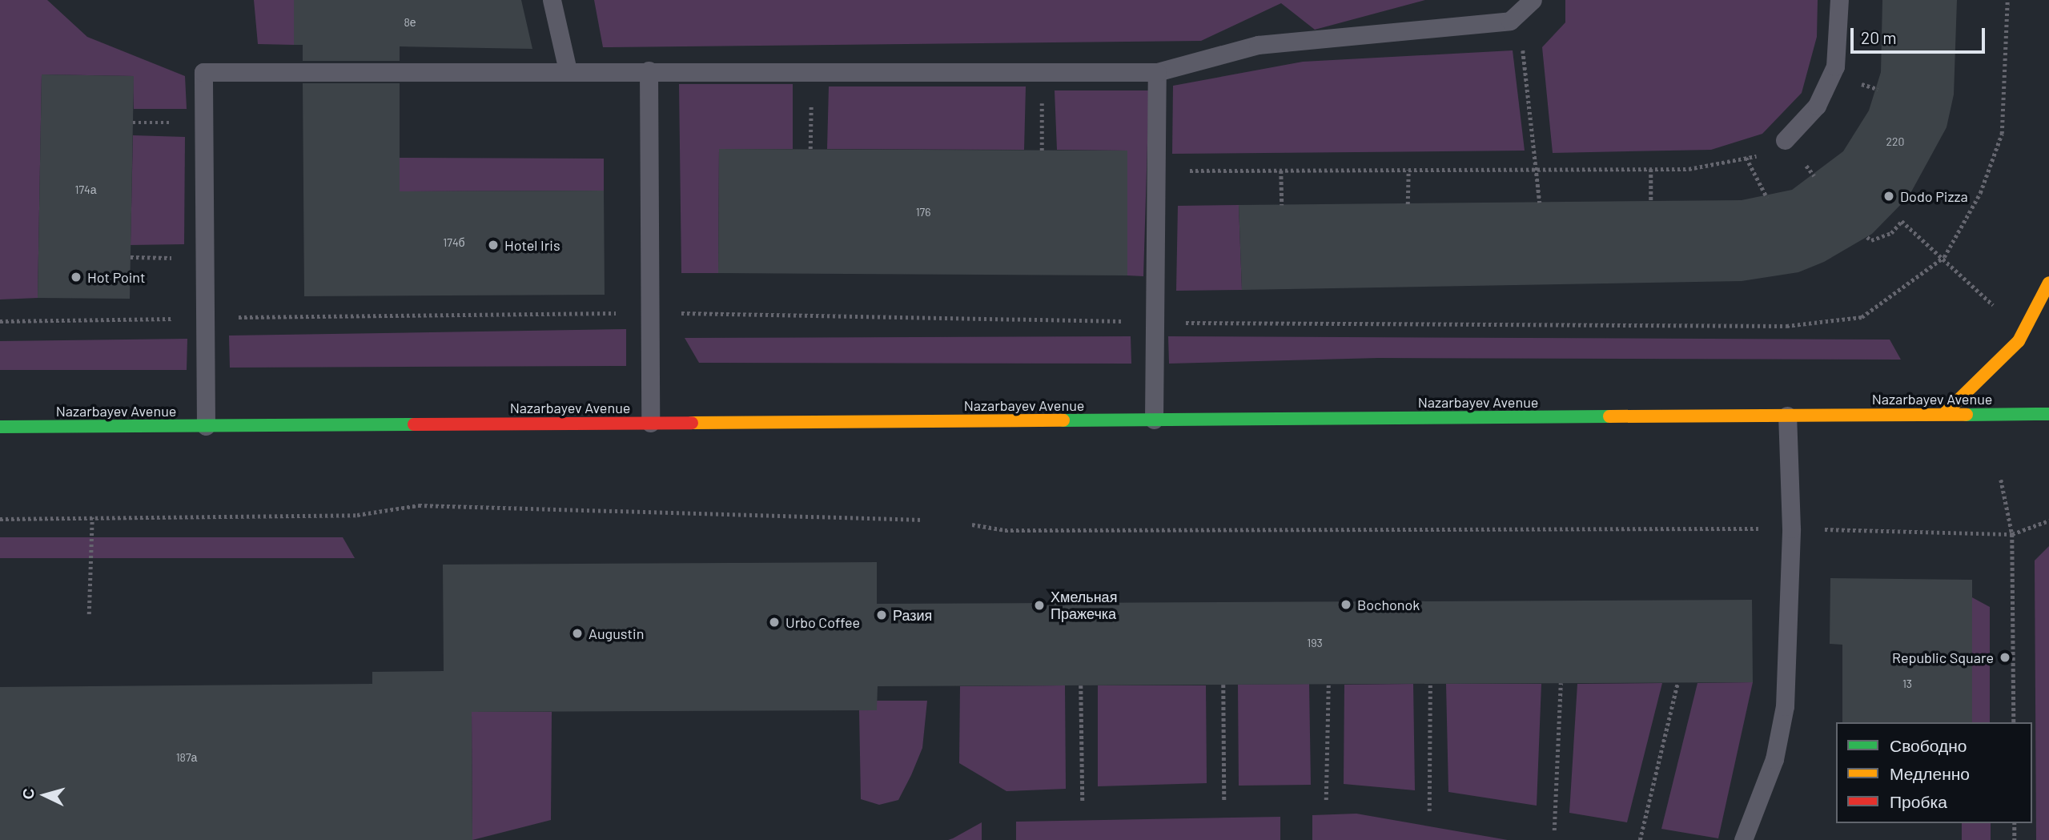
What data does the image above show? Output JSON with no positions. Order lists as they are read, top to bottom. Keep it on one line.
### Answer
{"streets":{"main road":["Nazarbayev Avenue"]},"places":["Dodo Pizza","Hotel Iris","Hot Point","Bochonok","Хмельная Пражечка","Разия","Urbo Coffee","Augustin","Republic Square"],"house_numbers":["8е","220","174а","176","174б","193","13","187а"],"legend":["Свободно","Медленно","Пробка"],"scale_bar":"20 m","north":"left"}
